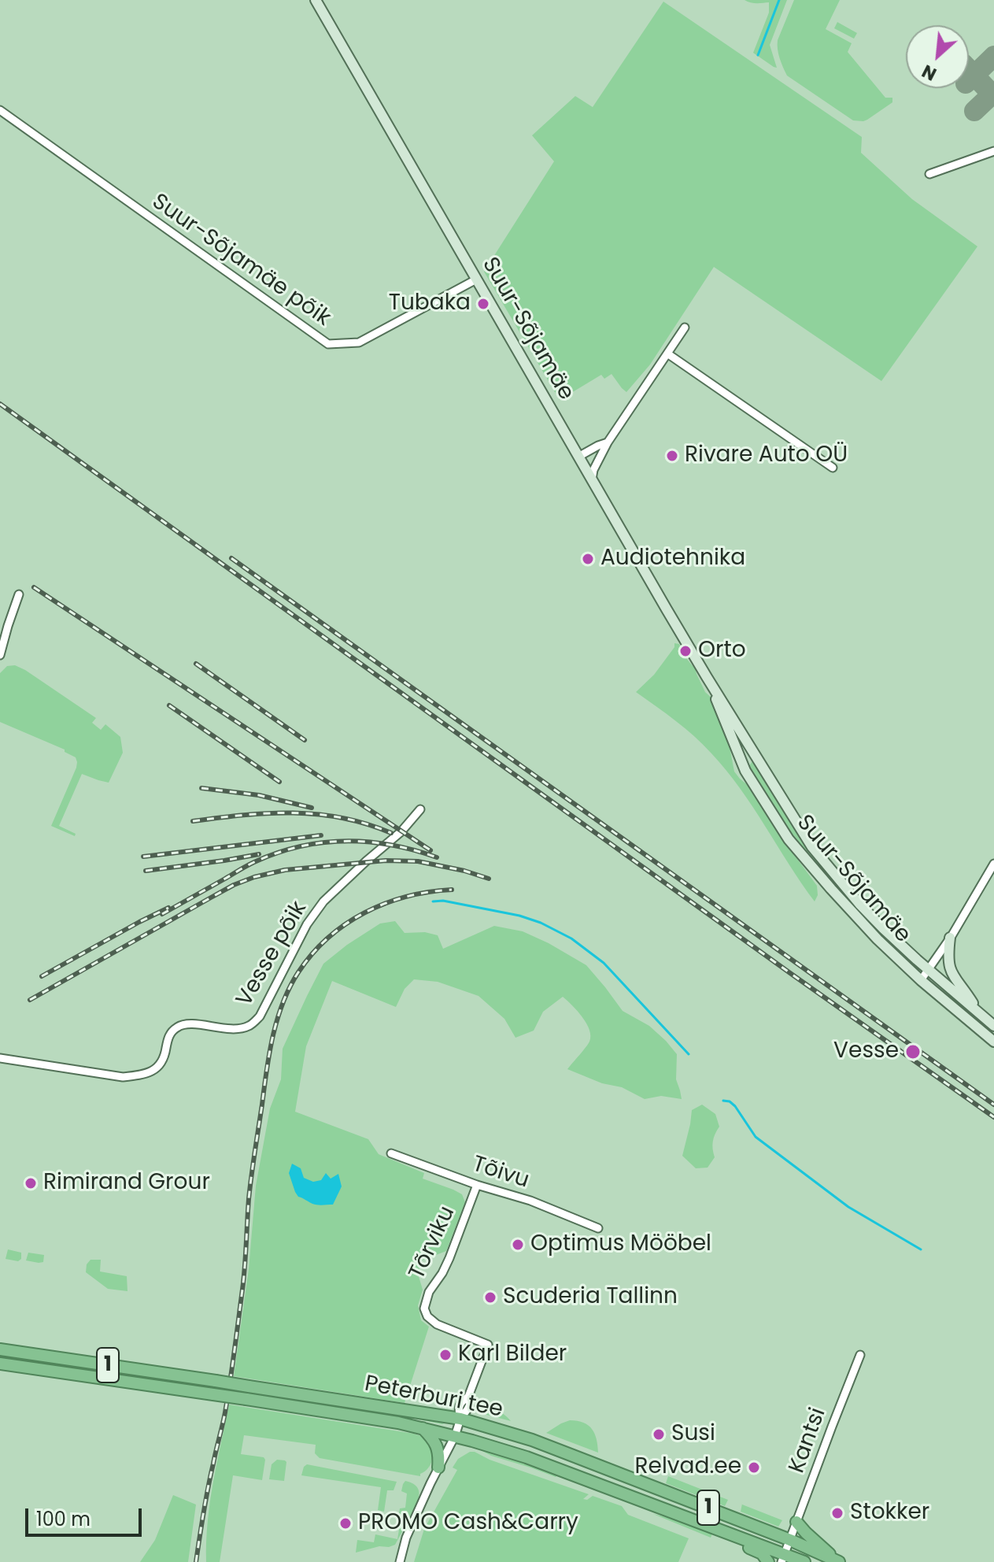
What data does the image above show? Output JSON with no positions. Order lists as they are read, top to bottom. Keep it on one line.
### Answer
{"streets":{"highway":["1","Peterburi tee"],"main road":["Suur-Sõjamäe"],"street":["Suur-Sõjamäe põik","Vesse põik","Tõivu","Tõrviku","Kantsi"]},"crossings":[["Suur-Sõjamäe põik","Suur-Sõjamäe"],["Tõivu","Tõrviku"],["Tõrviku","Peterburi tee"],["Peterburi tee","Kantsi"]],"places":["Tubaka","Rivare Auto OÜ","Audiotehnika","Orto","Vesse","Rimirand Grour","Optimus Mööbel","Scuderia Tallinn","Karl Bilder","Susi","Relvad.ee","Stokker","PROMO Cash&Carry"],"scale_bar":"100 m","north":"bottom left"}
